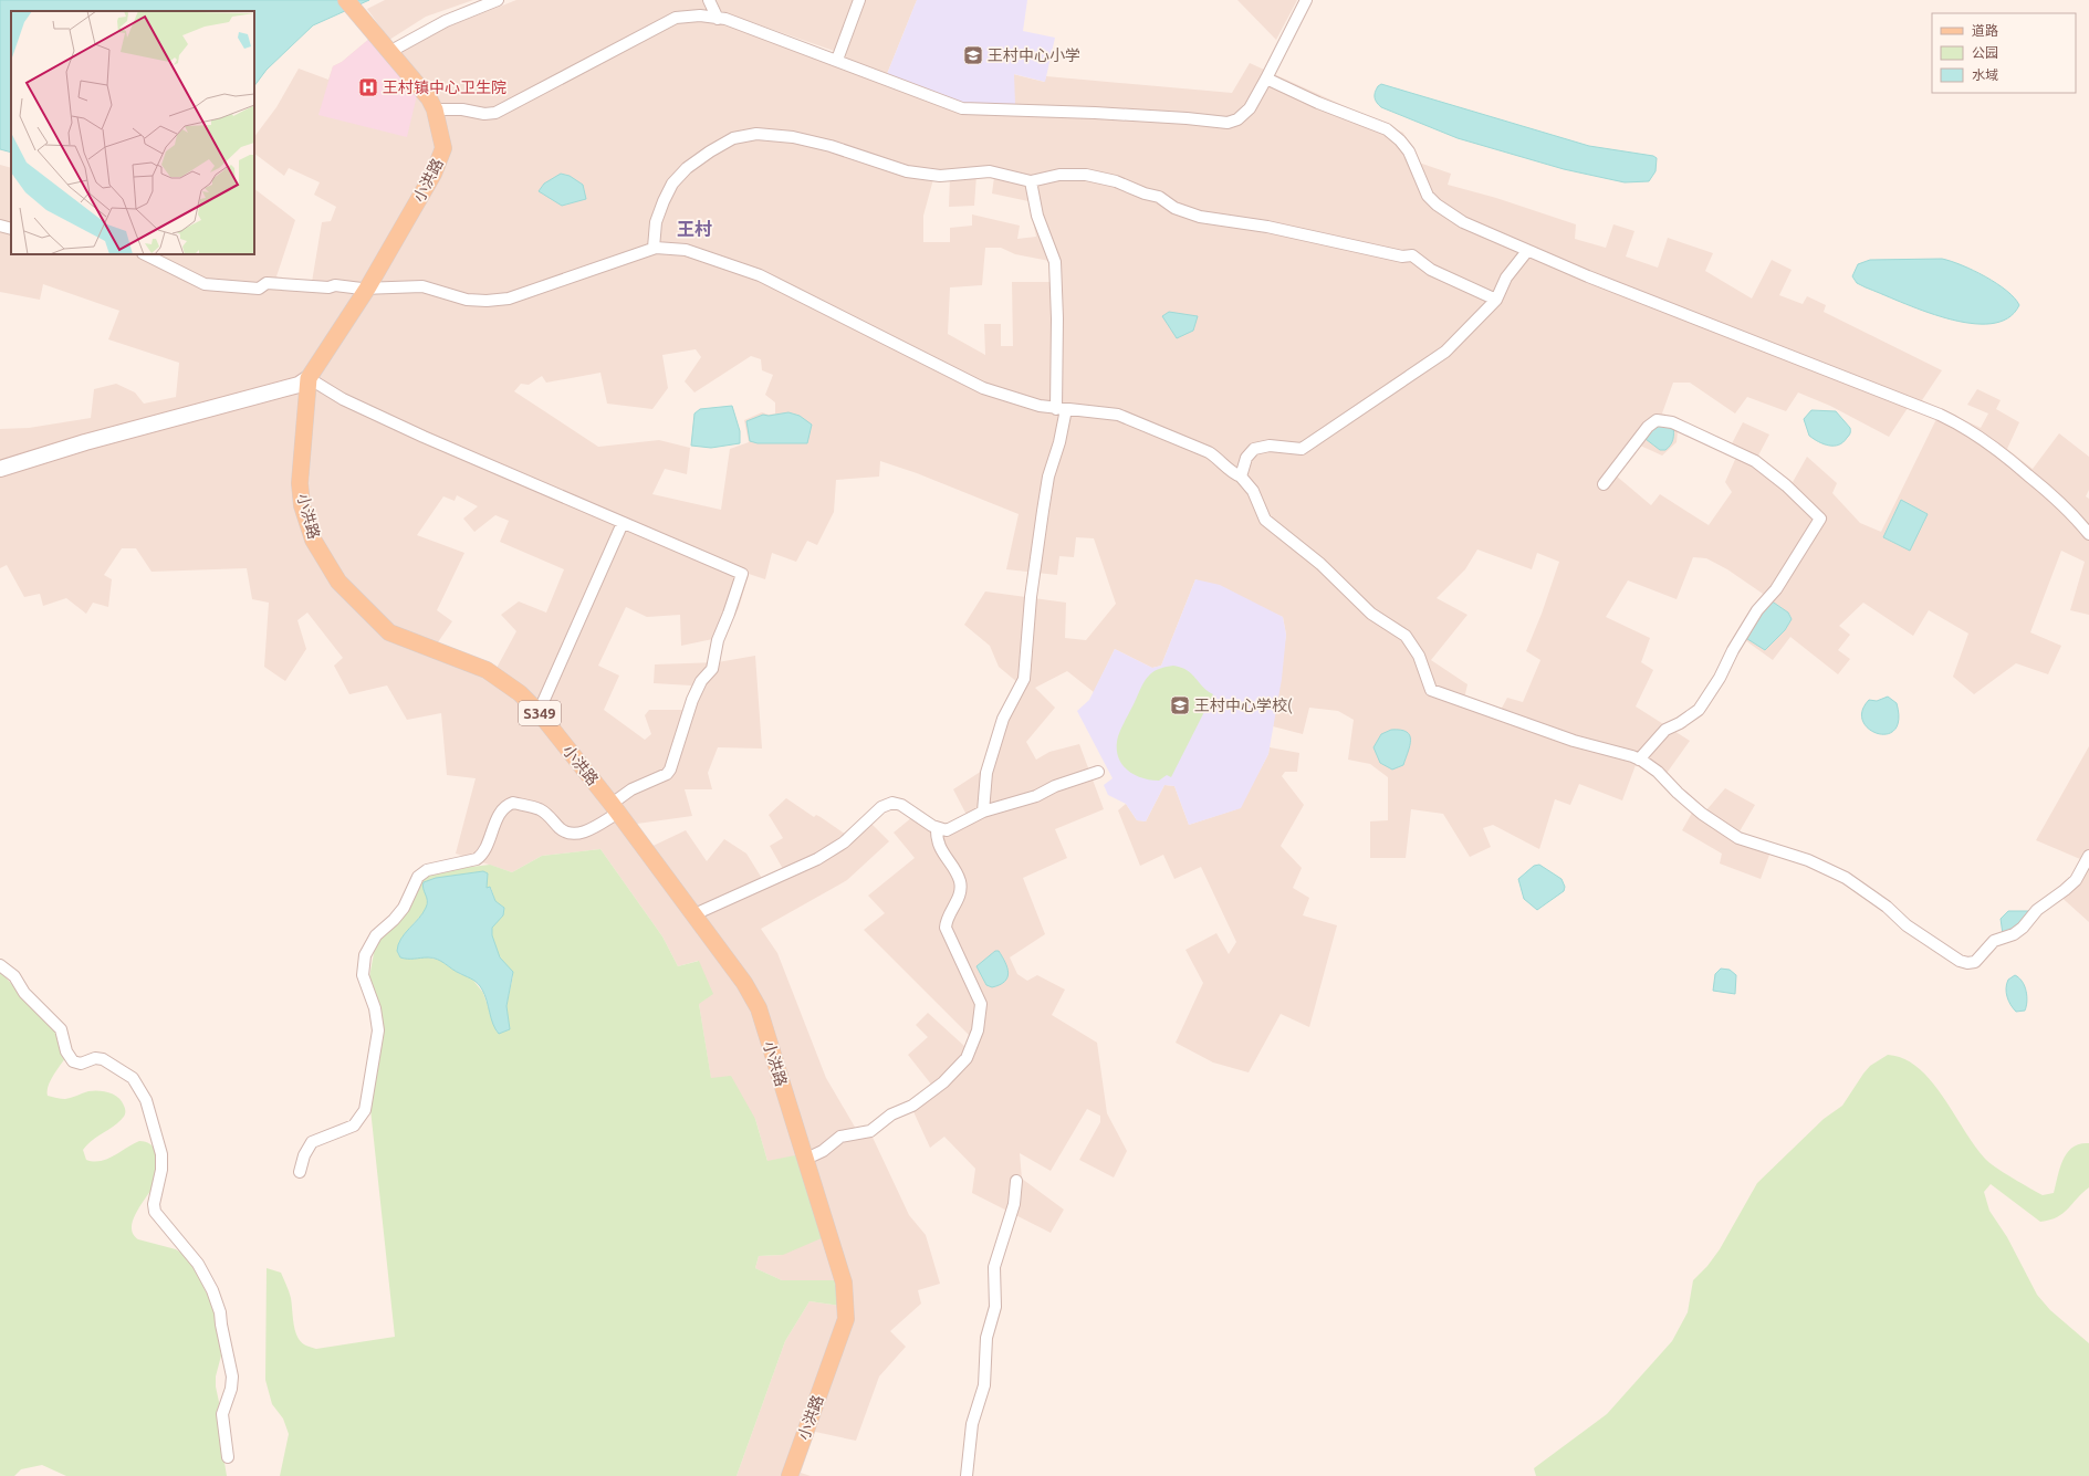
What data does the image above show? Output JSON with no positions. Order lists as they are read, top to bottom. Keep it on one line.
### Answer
{"streets":{"main road":["小洪路","S349"]},"districts":["王村"],"places":{"school or university":["王村中心小学","王村中心学校("],"hospital":["王村镇中心卫生院"]},"legend":["道路","公园","水域"]}
